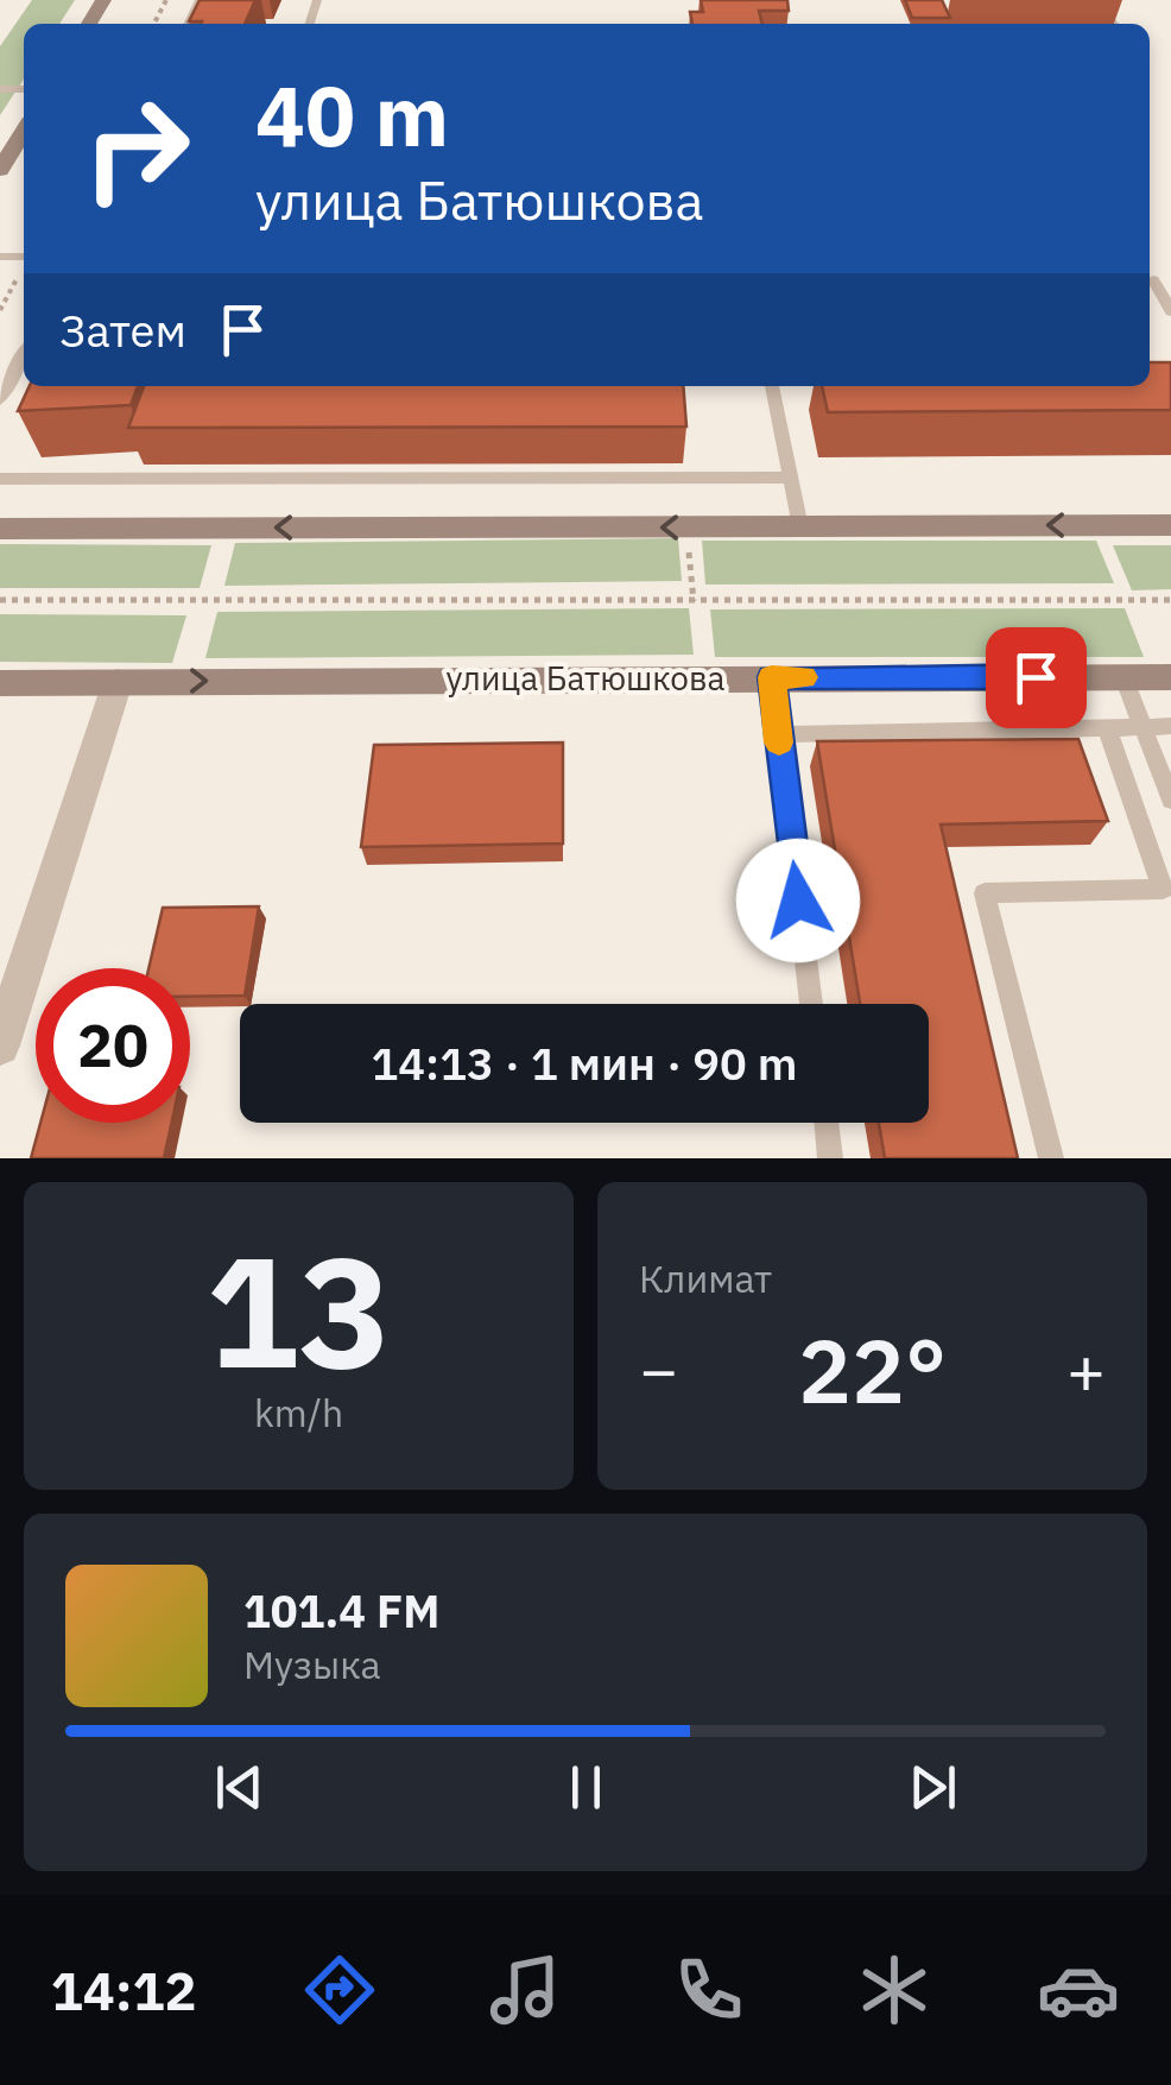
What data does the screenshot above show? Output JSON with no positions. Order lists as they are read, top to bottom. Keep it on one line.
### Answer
{"streets":{"street":["улица Батюшкова"]},"page":{"turn":["40 m","улица Батюшкова"],"then":"Затем","limit":"20","trip":"14:13 · 1 мин · 90 m","tile":[["13","km/h"],"Климат"],"heat":["−","22°","+"],"song":["101.4 FM","Музыка"],"tabs":"14:12"}}
